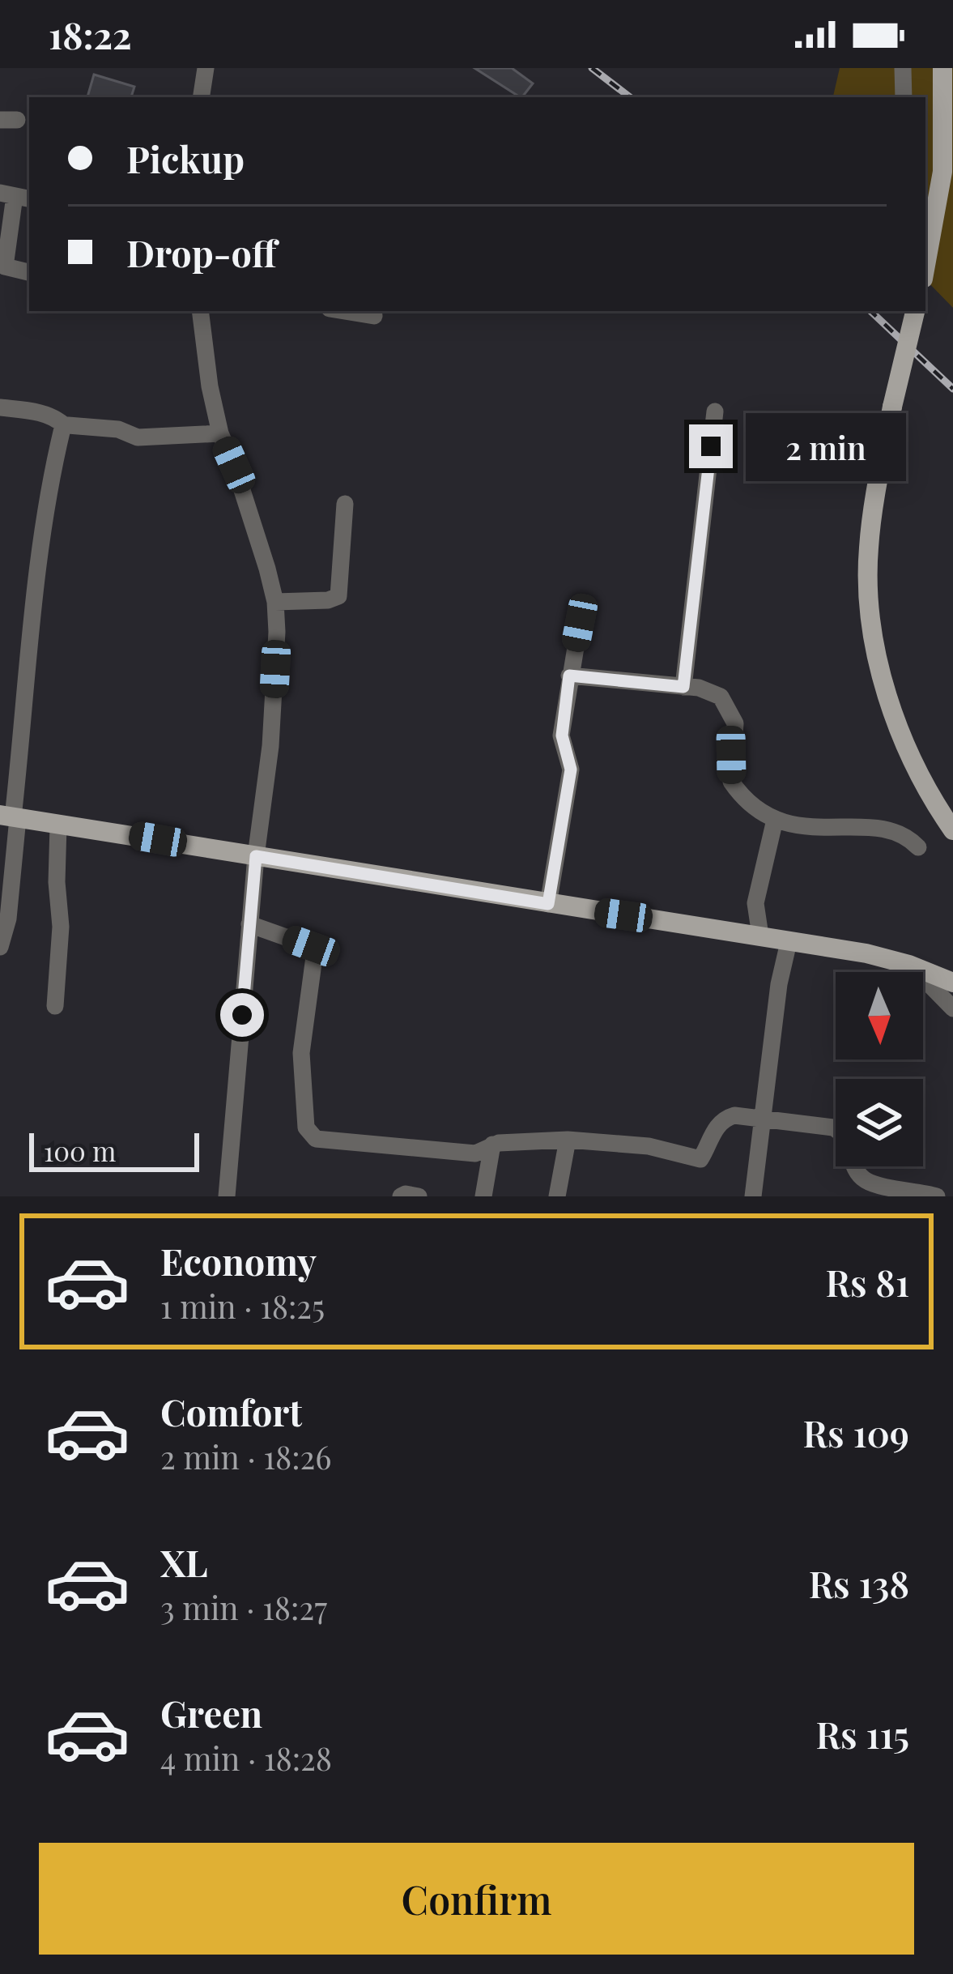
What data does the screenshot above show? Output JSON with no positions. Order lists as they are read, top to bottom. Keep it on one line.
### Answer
{"scale_bar":"100 m","north":"bottom","page":{"status":"18:22","banner":["Pickup","Drop-off"],"bubble":"2 min","scale":"100 m","list":[{"name":"Economy","note":"1 min · 18:25","value":"Rs 81"},{"name":"Comfort","note":"2 min · 18:26","value":"Rs 109"},{"name":"XL","note":"3 min · 18:27","value":"Rs 138"},{"name":"Green","note":"4 min · 18:28","value":"Rs 115"}],"buttons":"Confirm"}}
